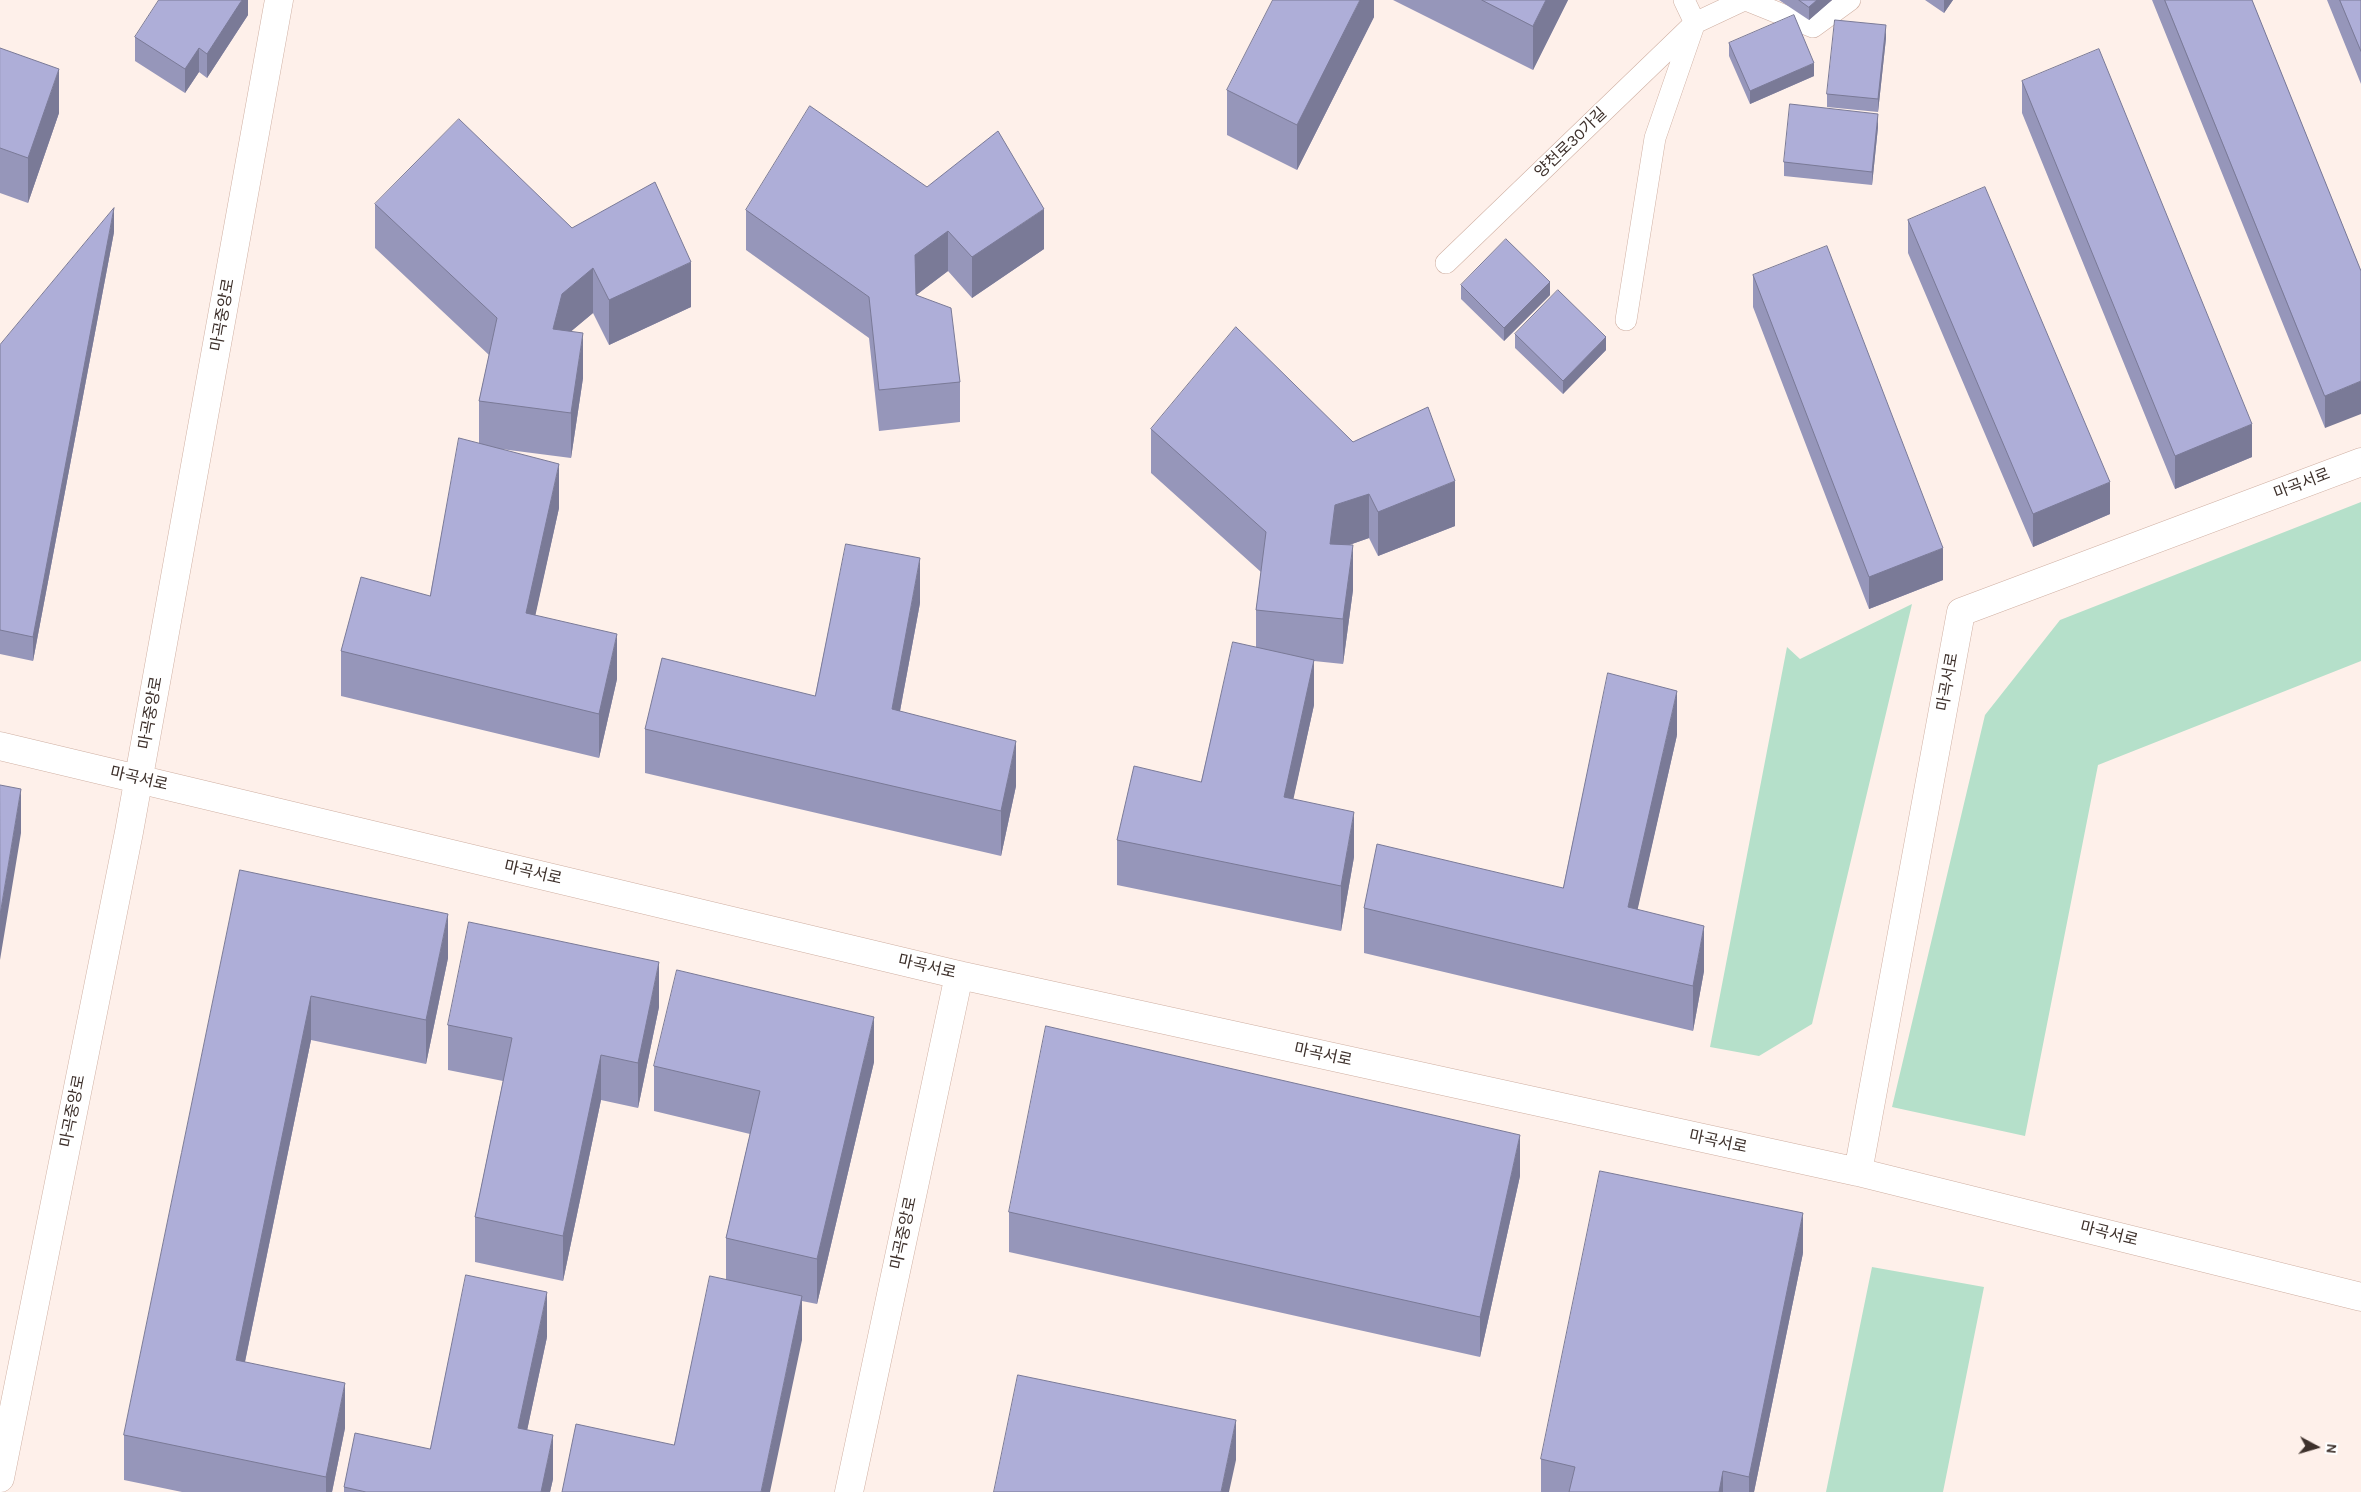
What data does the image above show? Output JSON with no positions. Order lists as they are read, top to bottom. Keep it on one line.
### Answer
{"streets":{"street":["마곡중앙로","마곡서로"],"lane":["양천로30가길"]},"crossings":[["마곡중앙로","마곡서로"]],"north":"right"}
